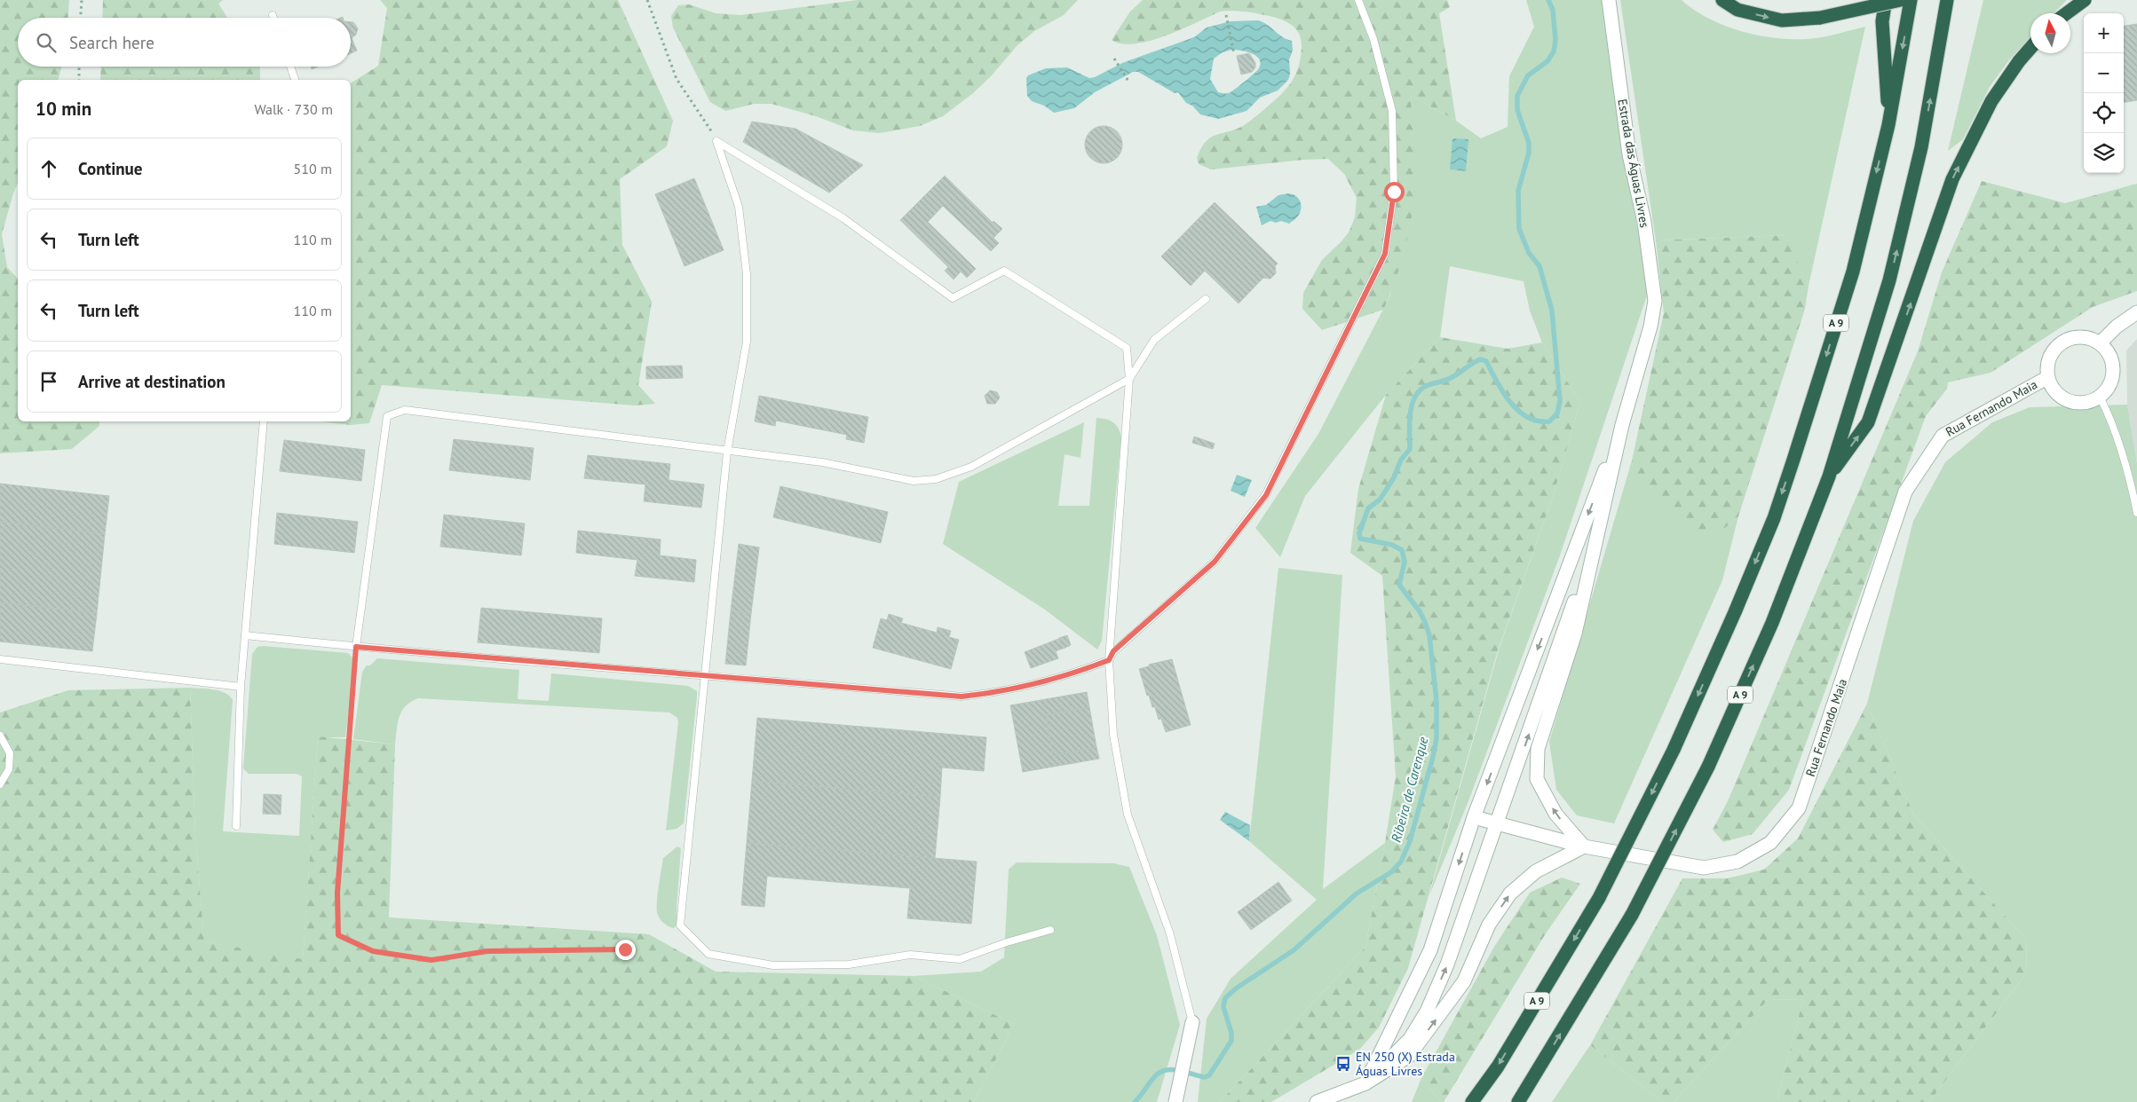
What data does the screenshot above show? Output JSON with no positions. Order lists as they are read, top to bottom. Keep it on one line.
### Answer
{"streets":{"highway":["A 9"],"main road":["Estrada das Águas Livres","Rua Fernando Maia"]},"water":["Ribeira de Carenque"],"places":{"bus stop":["EN 250 (X) Estrada Águas Livres"]},"north":"top","page":{"map_buttons":["+","−"],"search":"Search here","heading":["10 min","Walk · 730 m"],"list":[["Continue","510 m"],["Turn left","110 m"],["Turn left","110 m"],"Arrive at destination"]}}
